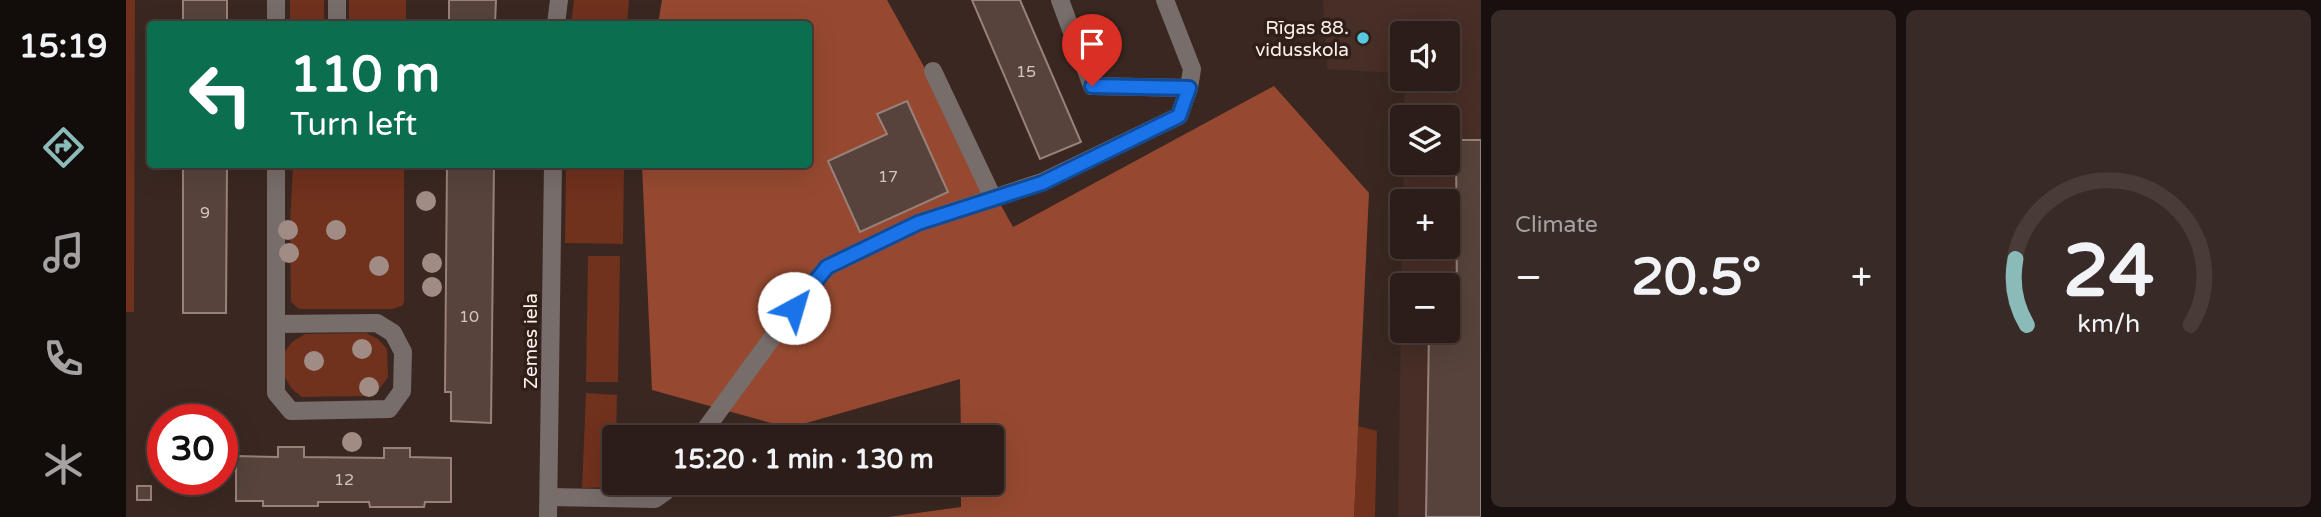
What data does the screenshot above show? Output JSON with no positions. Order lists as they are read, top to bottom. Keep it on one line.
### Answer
{"streets":{"street":["Zemes iela"]},"places":["Rīgas 88. vidusskola"],"house_numbers":["15","17","9","10","12"],"page":{"tabs":"15:19","tile":"Climate","map_buttons":["+","−"],"turn":["110 m","Turn left"],"heat":["−","20.5°","+"],"limit":"30","trip":"15:20 · 1 min · 130 m","gauge":["24","km/h"]}}
